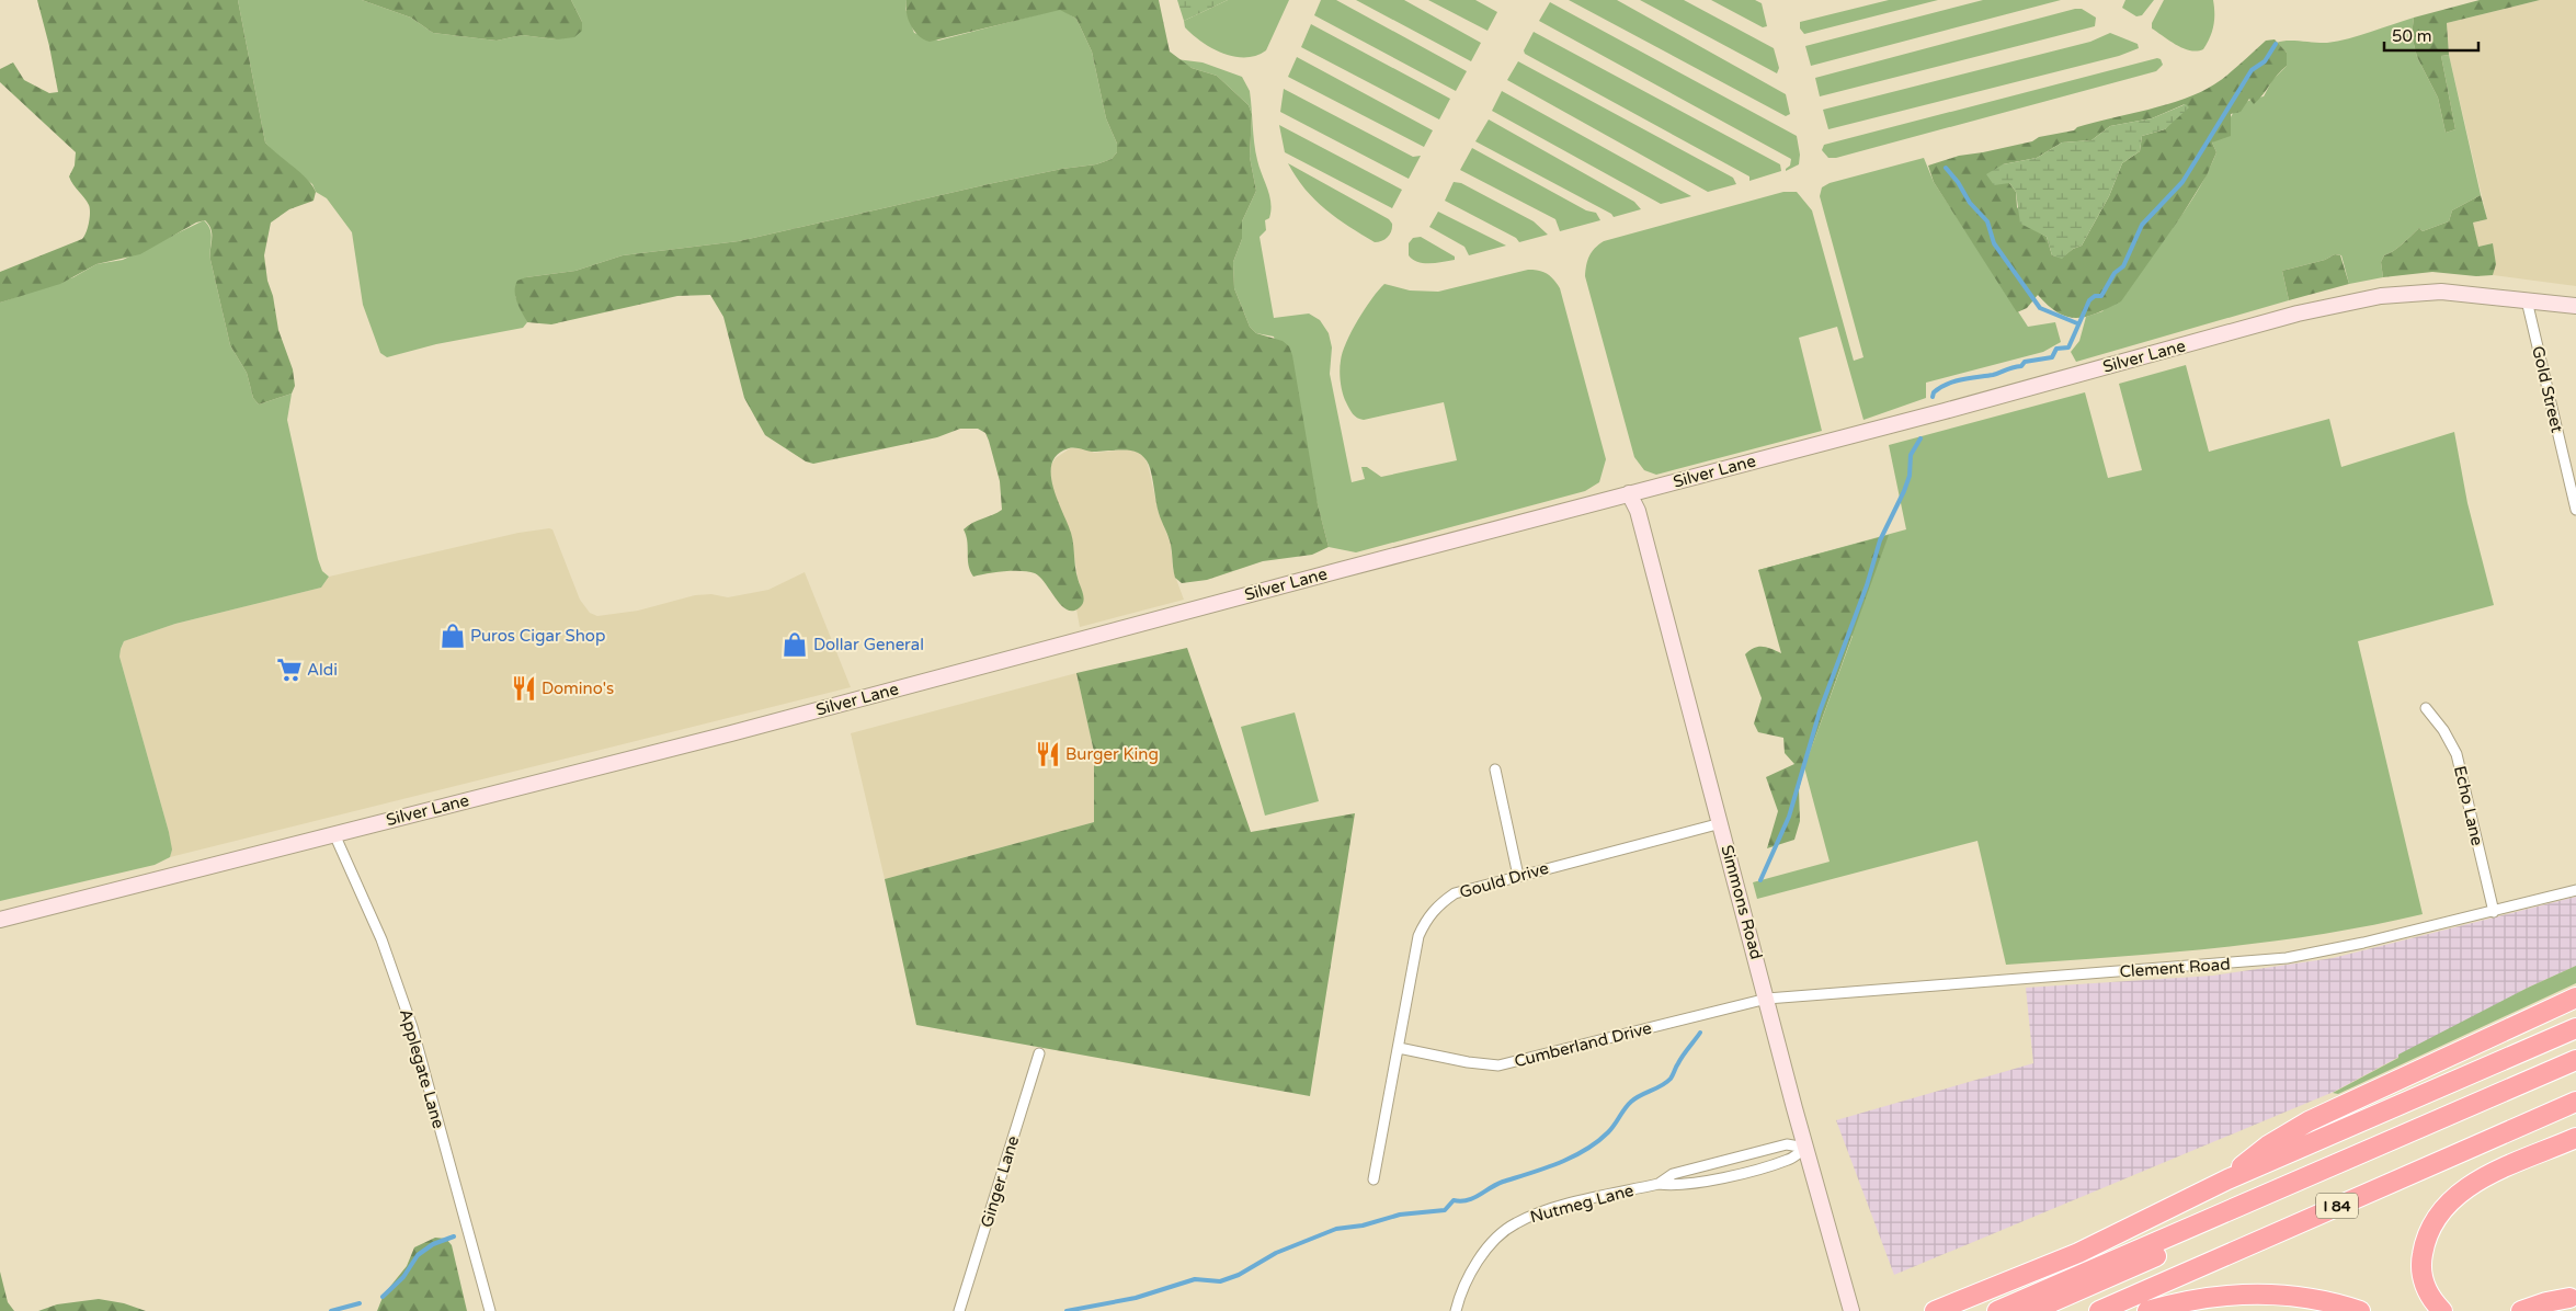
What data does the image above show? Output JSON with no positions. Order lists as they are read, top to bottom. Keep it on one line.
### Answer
{"streets":{"highway":["I 84"],"main road":["Silver Lane","Simmons Road"],"street":["Gold Street","Echo Lane","Gould Drive","Clement Road","Cumberland Drive","Applegate Lane","Ginger Lane","Nutmeg Lane"]},"crossings":[["Silver Lane","Gold Street"],["Silver Lane","Simmons Road"],["Silver Lane","Applegate Lane"],["Echo Lane","Clement Road"],["Gould Drive","Simmons Road"],["Gould Drive","Cumberland Drive"],["Simmons Road","Clement Road"],["Simmons Road","Cumberland Drive"],["Simmons Road","Nutmeg Lane"],["Clement Road","Cumberland Drive"]],"places":{"shop":["Puros Cigar Shop","Dollar General"],"supermarket":["Aldi"],"restaurant":["Domino's","Burger King"]},"scale_bar":"50 m"}
